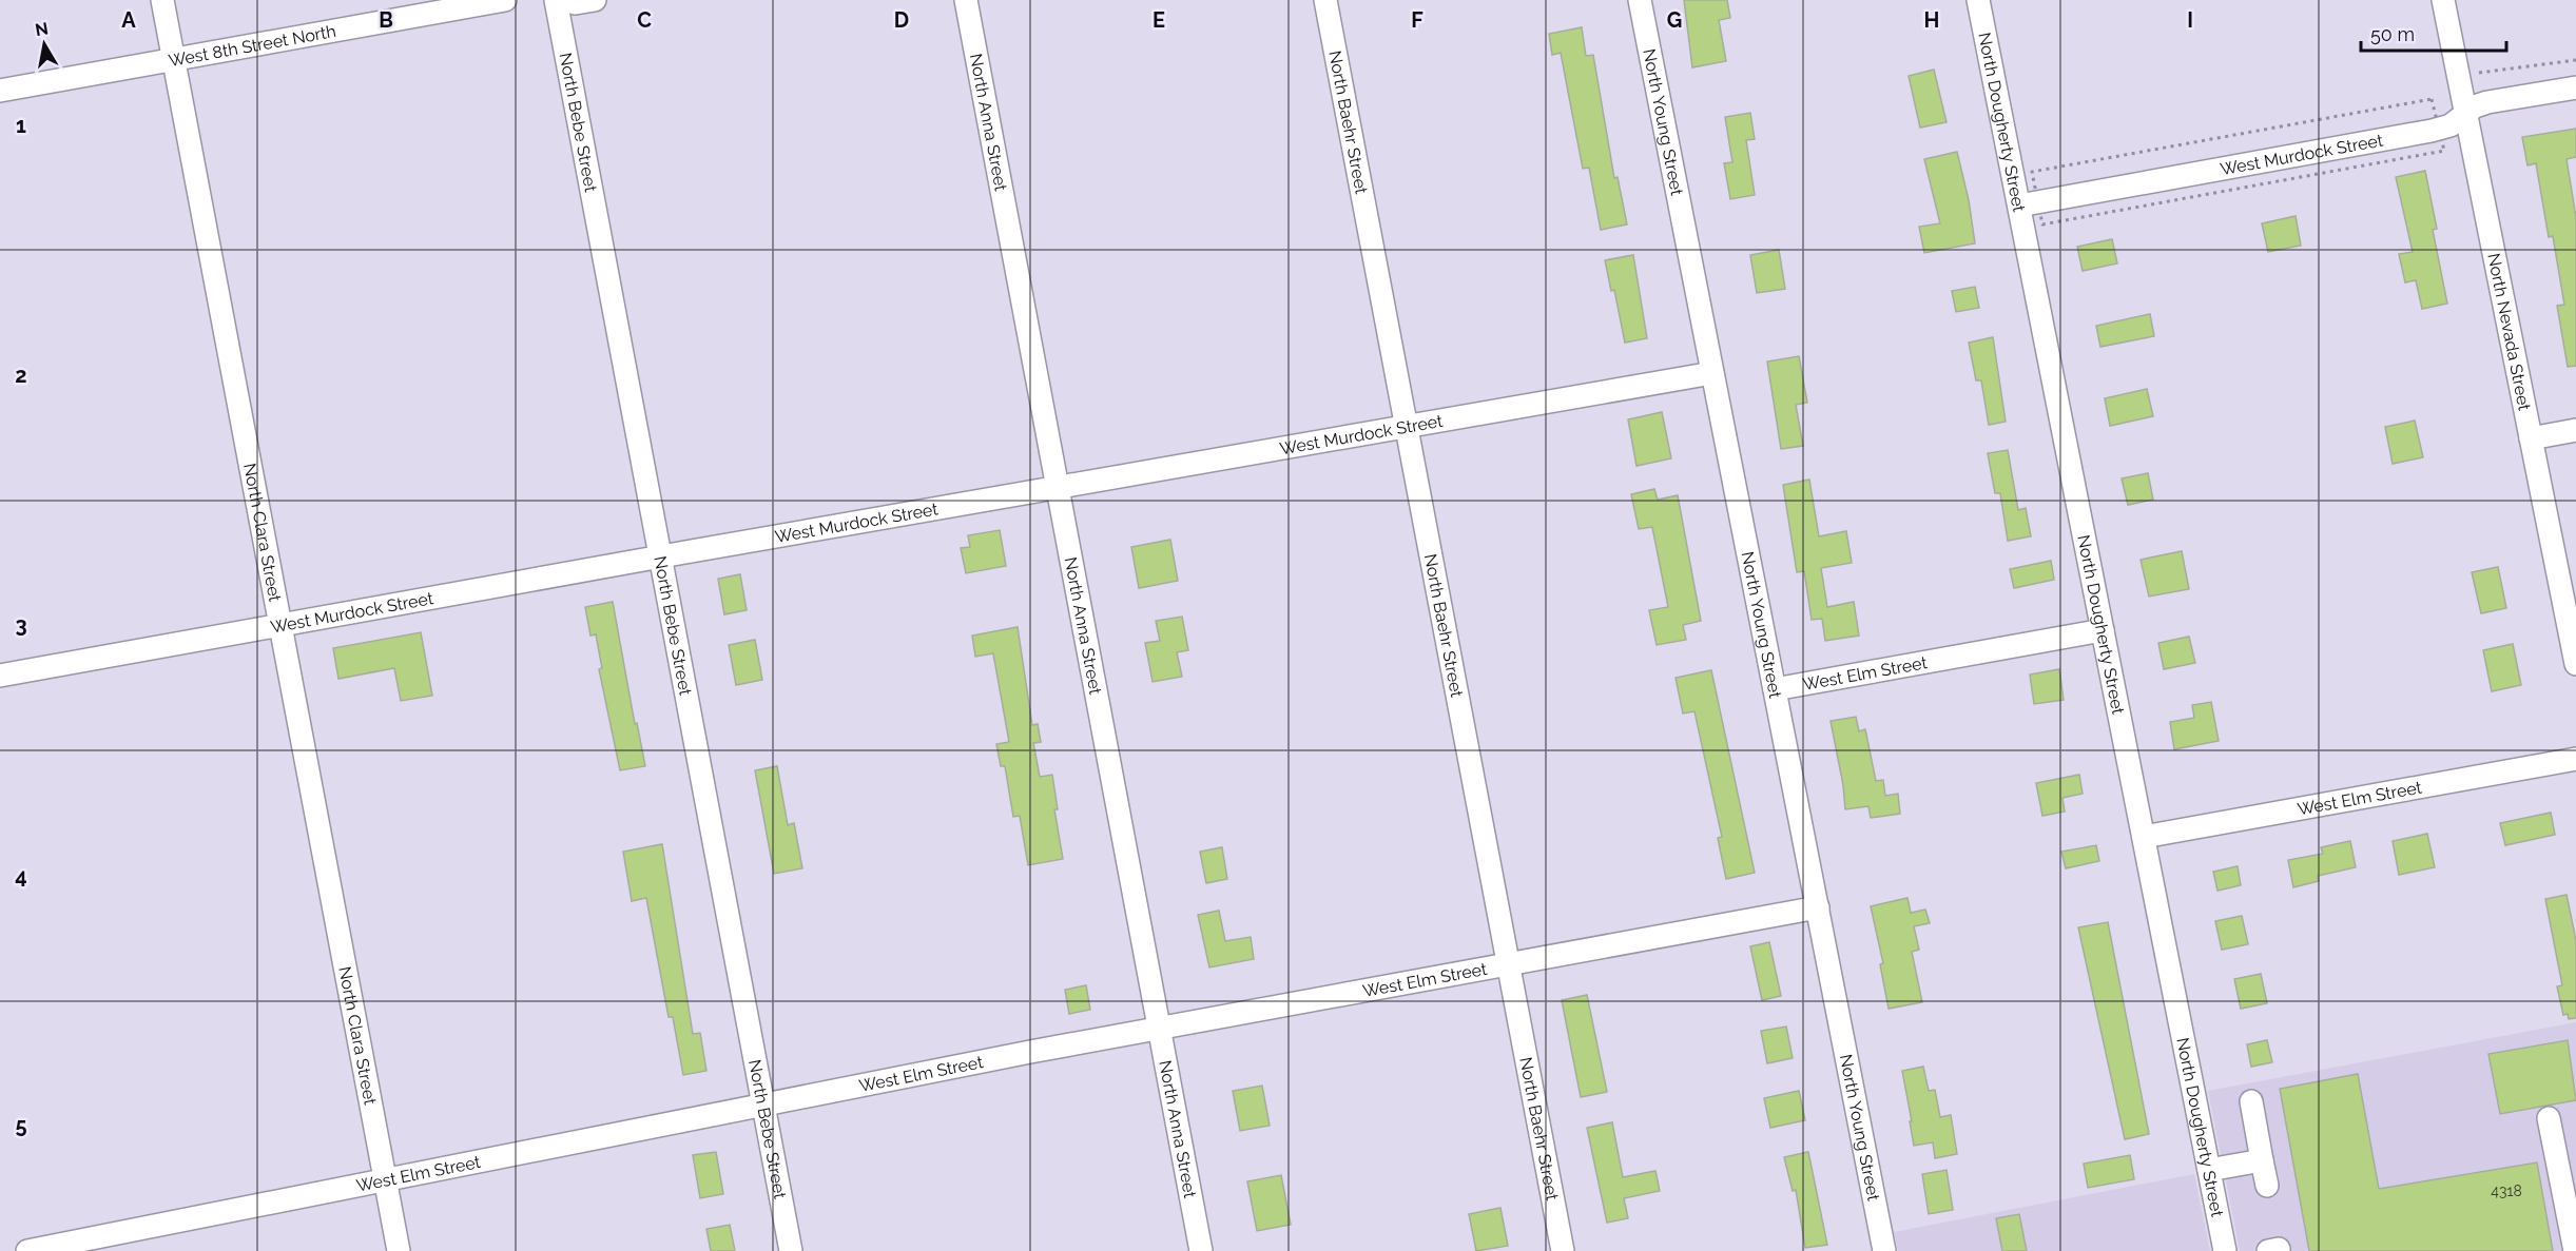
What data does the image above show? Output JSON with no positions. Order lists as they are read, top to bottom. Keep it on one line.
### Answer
{"streets":{"street":["West 8th Street North","North Bebe Street","North Anna Street","North Baehr Street","North Young Street","North Dougherty Street","West Murdock Street","North Nevada Street","North Clara Street","West Elm Street"]},"crossings":[["West 8th Street North","North Clara Street"],["North Bebe Street","West Murdock Street"],["North Bebe Street","West Elm Street"],["North Anna Street","West Murdock Street"],["North Anna Street","West Elm Street"],["North Baehr Street","West Murdock Street"],["North Baehr Street","West Elm Street"],["North Young Street","West Murdock Street"],["North Young Street","West Elm Street"],["North Dougherty Street","West Murdock Street"],["North Dougherty Street","West Elm Street"],["West Murdock Street","North Nevada Street"],["West Murdock Street","North Clara Street"],["North Clara Street","West Elm Street"]],"house_numbers":["4318"],"scale_bar":"50 m","north":"top","grid":{"columns":["A","B","C","D","E","F","G","H","I"],"rows":["1","2","3","4","5"]}}
